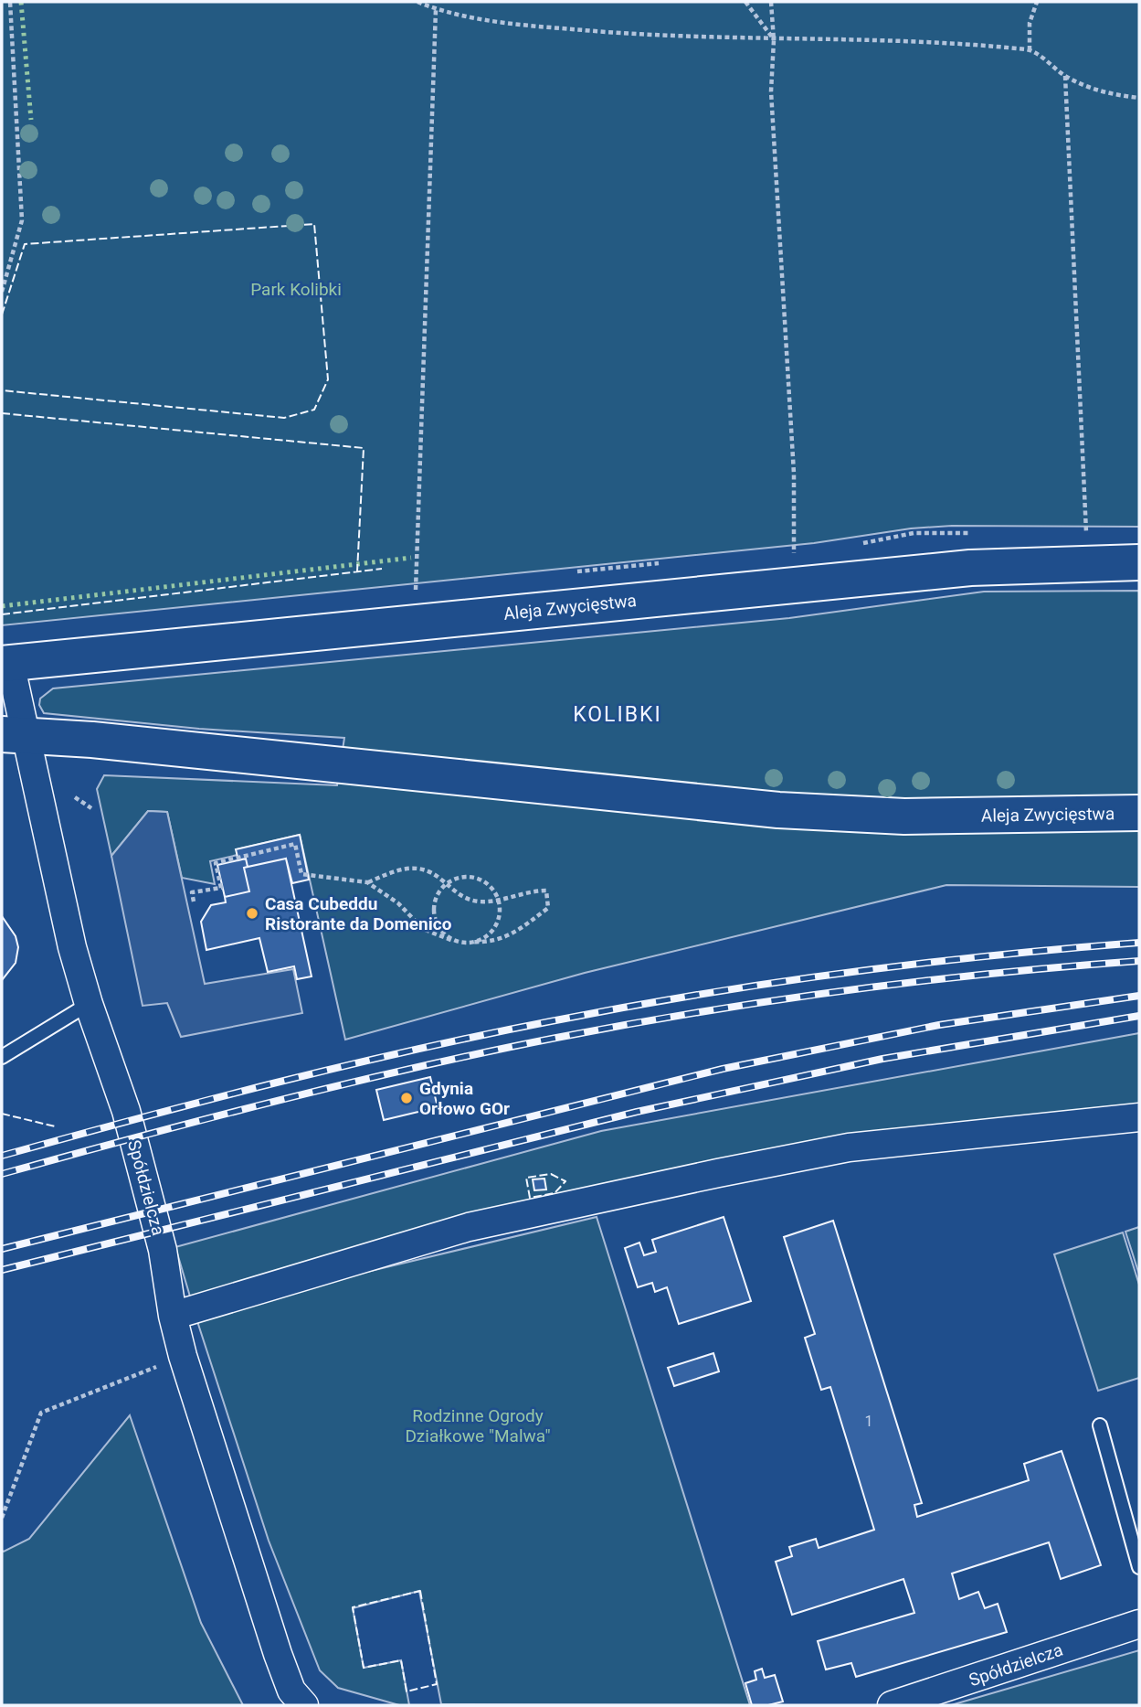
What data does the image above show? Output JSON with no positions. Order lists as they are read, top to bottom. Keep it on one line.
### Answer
{"streets":{"main road":["Aleja Zwycięstwa"],"street":["Spółdzielcza"]},"crossings":[["Aleja Zwycięstwa","Spółdzielcza"]],"districts":["KOLIBKI"],"parks":["Park Kolibki","Rodzinne Ogrody Działkowe \"Malwa\""],"places":["Casa Cubeddu Ristorante da Domenico","Gdynia Orłowo GOr"],"house_numbers":["1"]}
